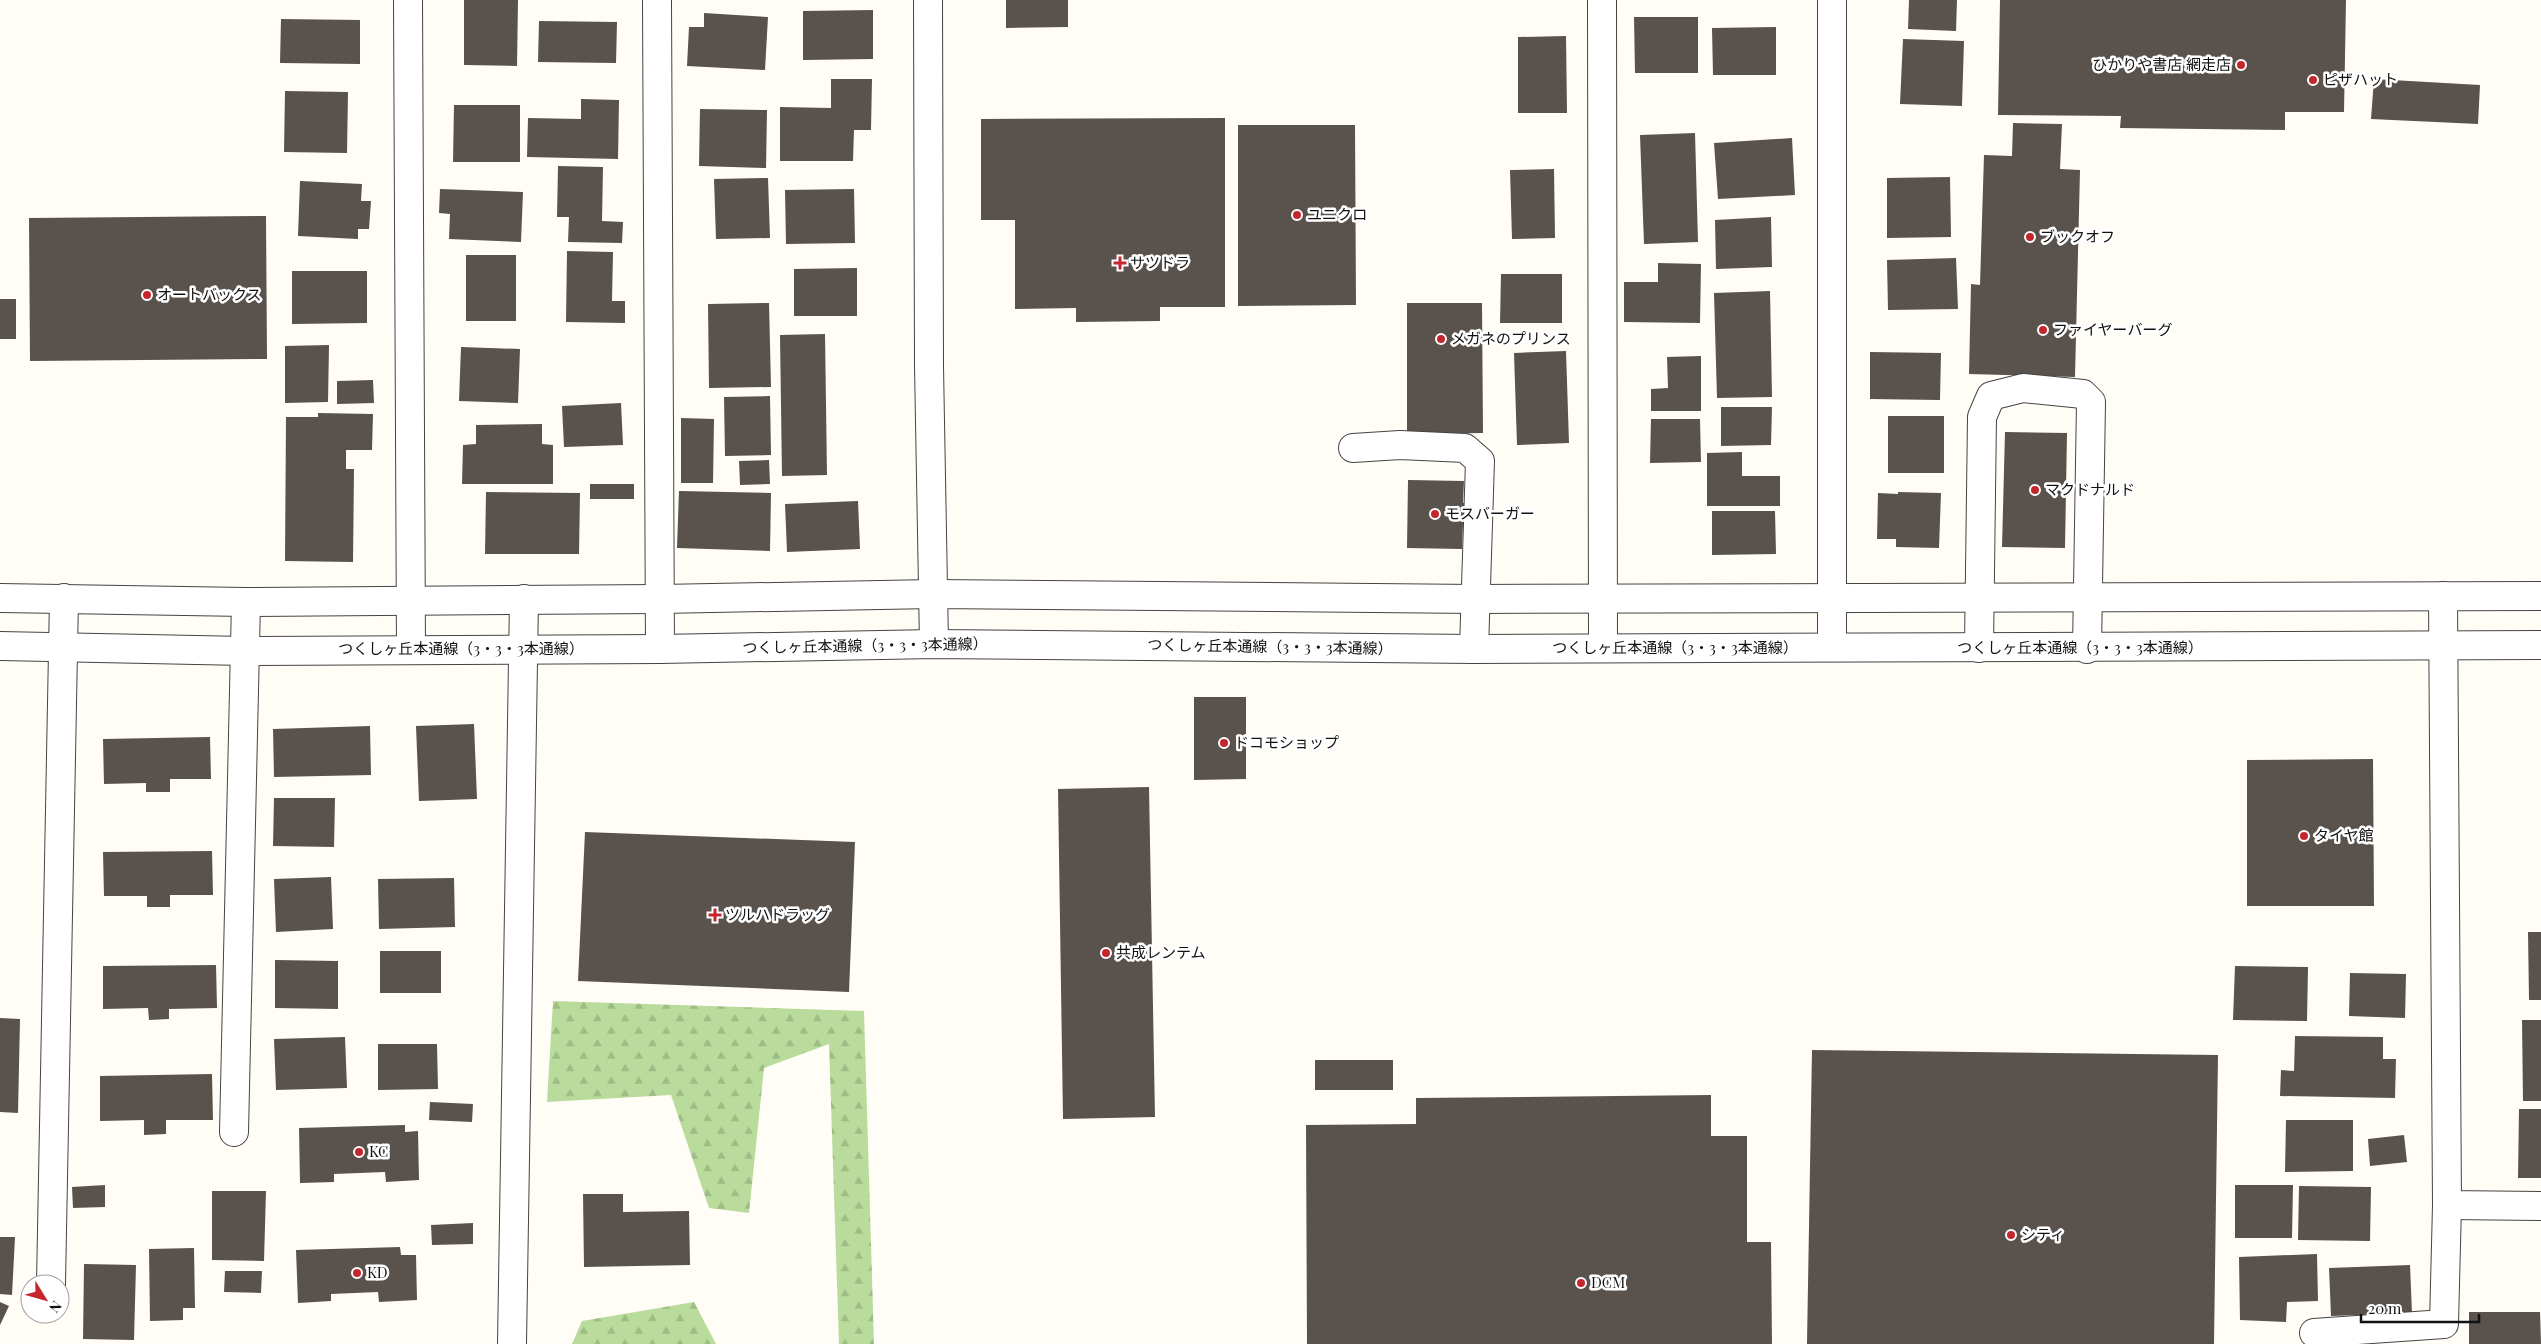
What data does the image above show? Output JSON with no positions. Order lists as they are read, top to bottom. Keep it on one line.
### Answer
{"streets":{"street":["つくしヶ丘本通線（3・3・3本通線）"]},"places":{"other":["ひかりや書店 網走店","ピザハット","ユニクロ","ブックオフ","オートバックス","ファイヤーバーグ","メガネのプリンス","マクドナルド","モスバーガー","ドコモショップ","タイヤ館","共成レンテム","KC","シティ","KD","DCM"],"health":["サツドラ","ツルハドラッグ"]},"scale_bar":"20 m","north":"bottom right"}
